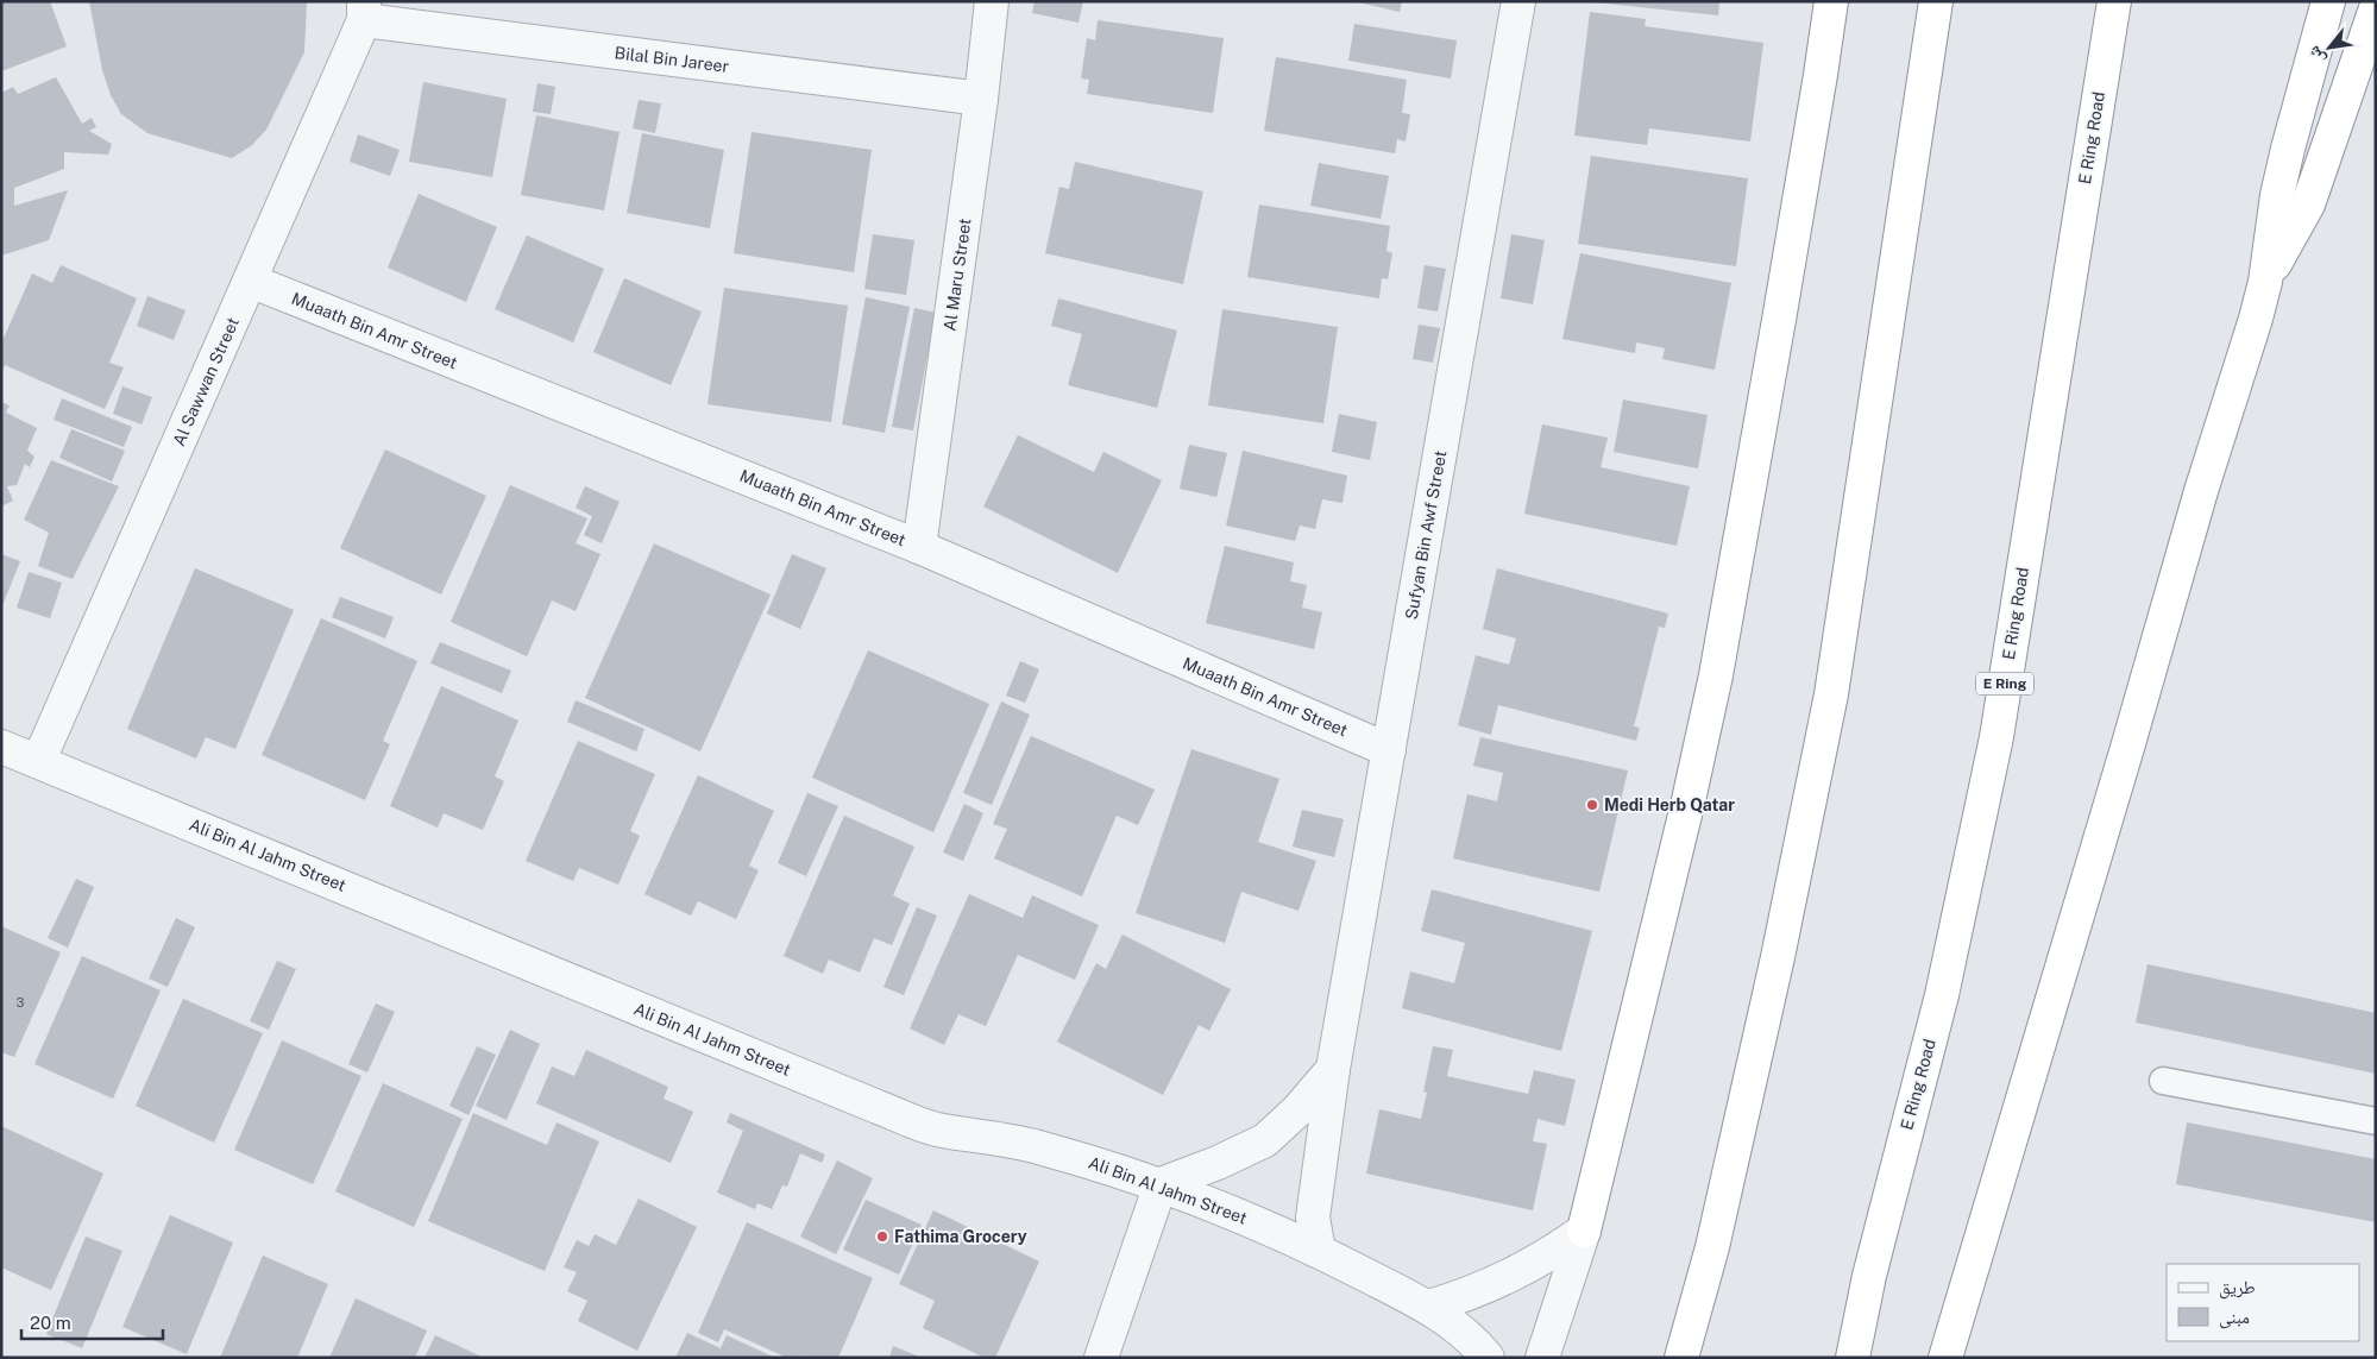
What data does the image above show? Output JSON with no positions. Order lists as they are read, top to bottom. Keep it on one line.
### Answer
{"streets":{"highway":["E Ring Road","E Ring"],"street":["Bilal Bin Jareer","Al Maru Street","Muaath Bin Amr Street","Al Sawwan Street","Sufyan Bin Awf Street","Ali Bin Al Jahm Street"]},"crossings":[["Bilal Bin Jareer","Al Maru Street"],["Bilal Bin Jareer","Al Sawwan Street"],["Al Maru Street","Muaath Bin Amr Street"],["Muaath Bin Amr Street","Al Sawwan Street"],["Muaath Bin Amr Street","Sufyan Bin Awf Street"],["Al Sawwan Street","Ali Bin Al Jahm Street"],["Sufyan Bin Awf Street","Ali Bin Al Jahm Street"]],"places":["Medi Herb Qatar","Fathima Grocery"],"house_numbers":["3"],"legend":["طريق","مبنى"],"scale_bar":"20 m","north":"bottom left"}
